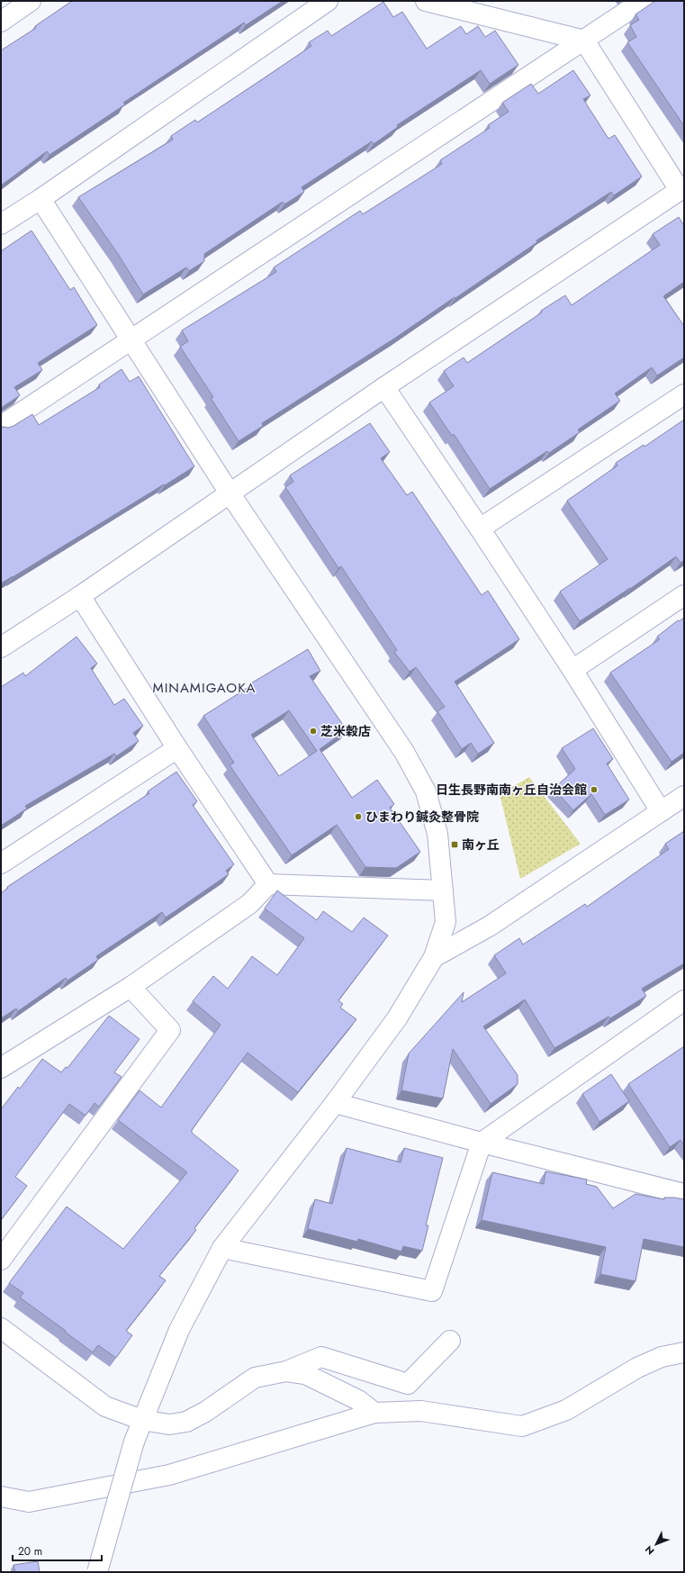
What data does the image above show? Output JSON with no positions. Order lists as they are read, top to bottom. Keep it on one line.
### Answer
{"districts":["MINAMIGAOKA"],"places":{"other":["芝米穀店","日生長野南南ヶ丘自治会館","ひまわり鍼灸整骨院"],"transit":["南ヶ丘"]},"scale_bar":"20 m","north":"bottom left"}
